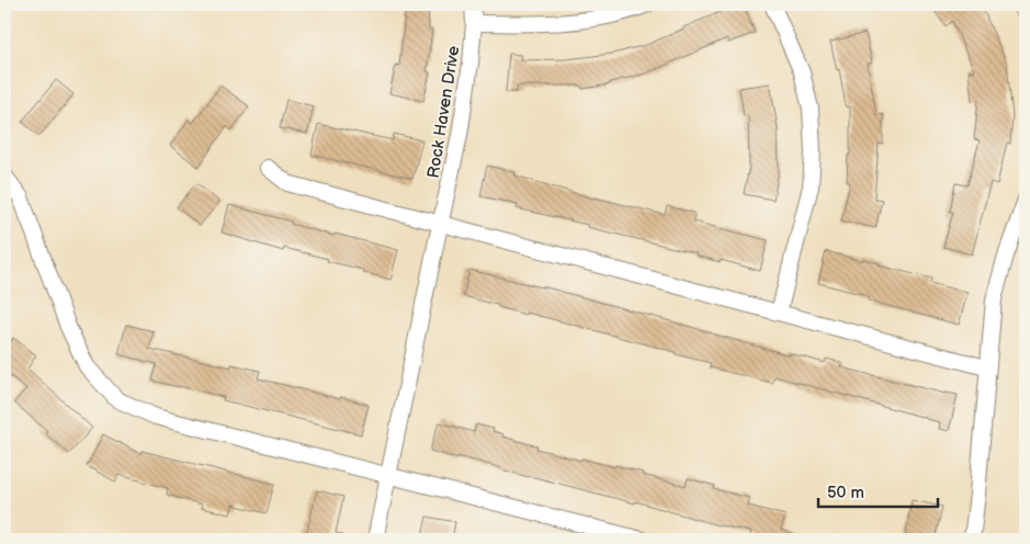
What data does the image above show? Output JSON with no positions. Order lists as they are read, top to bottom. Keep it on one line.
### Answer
{"streets":{"street":["Rock Haven Drive"]},"scale_bar":"50 m"}
